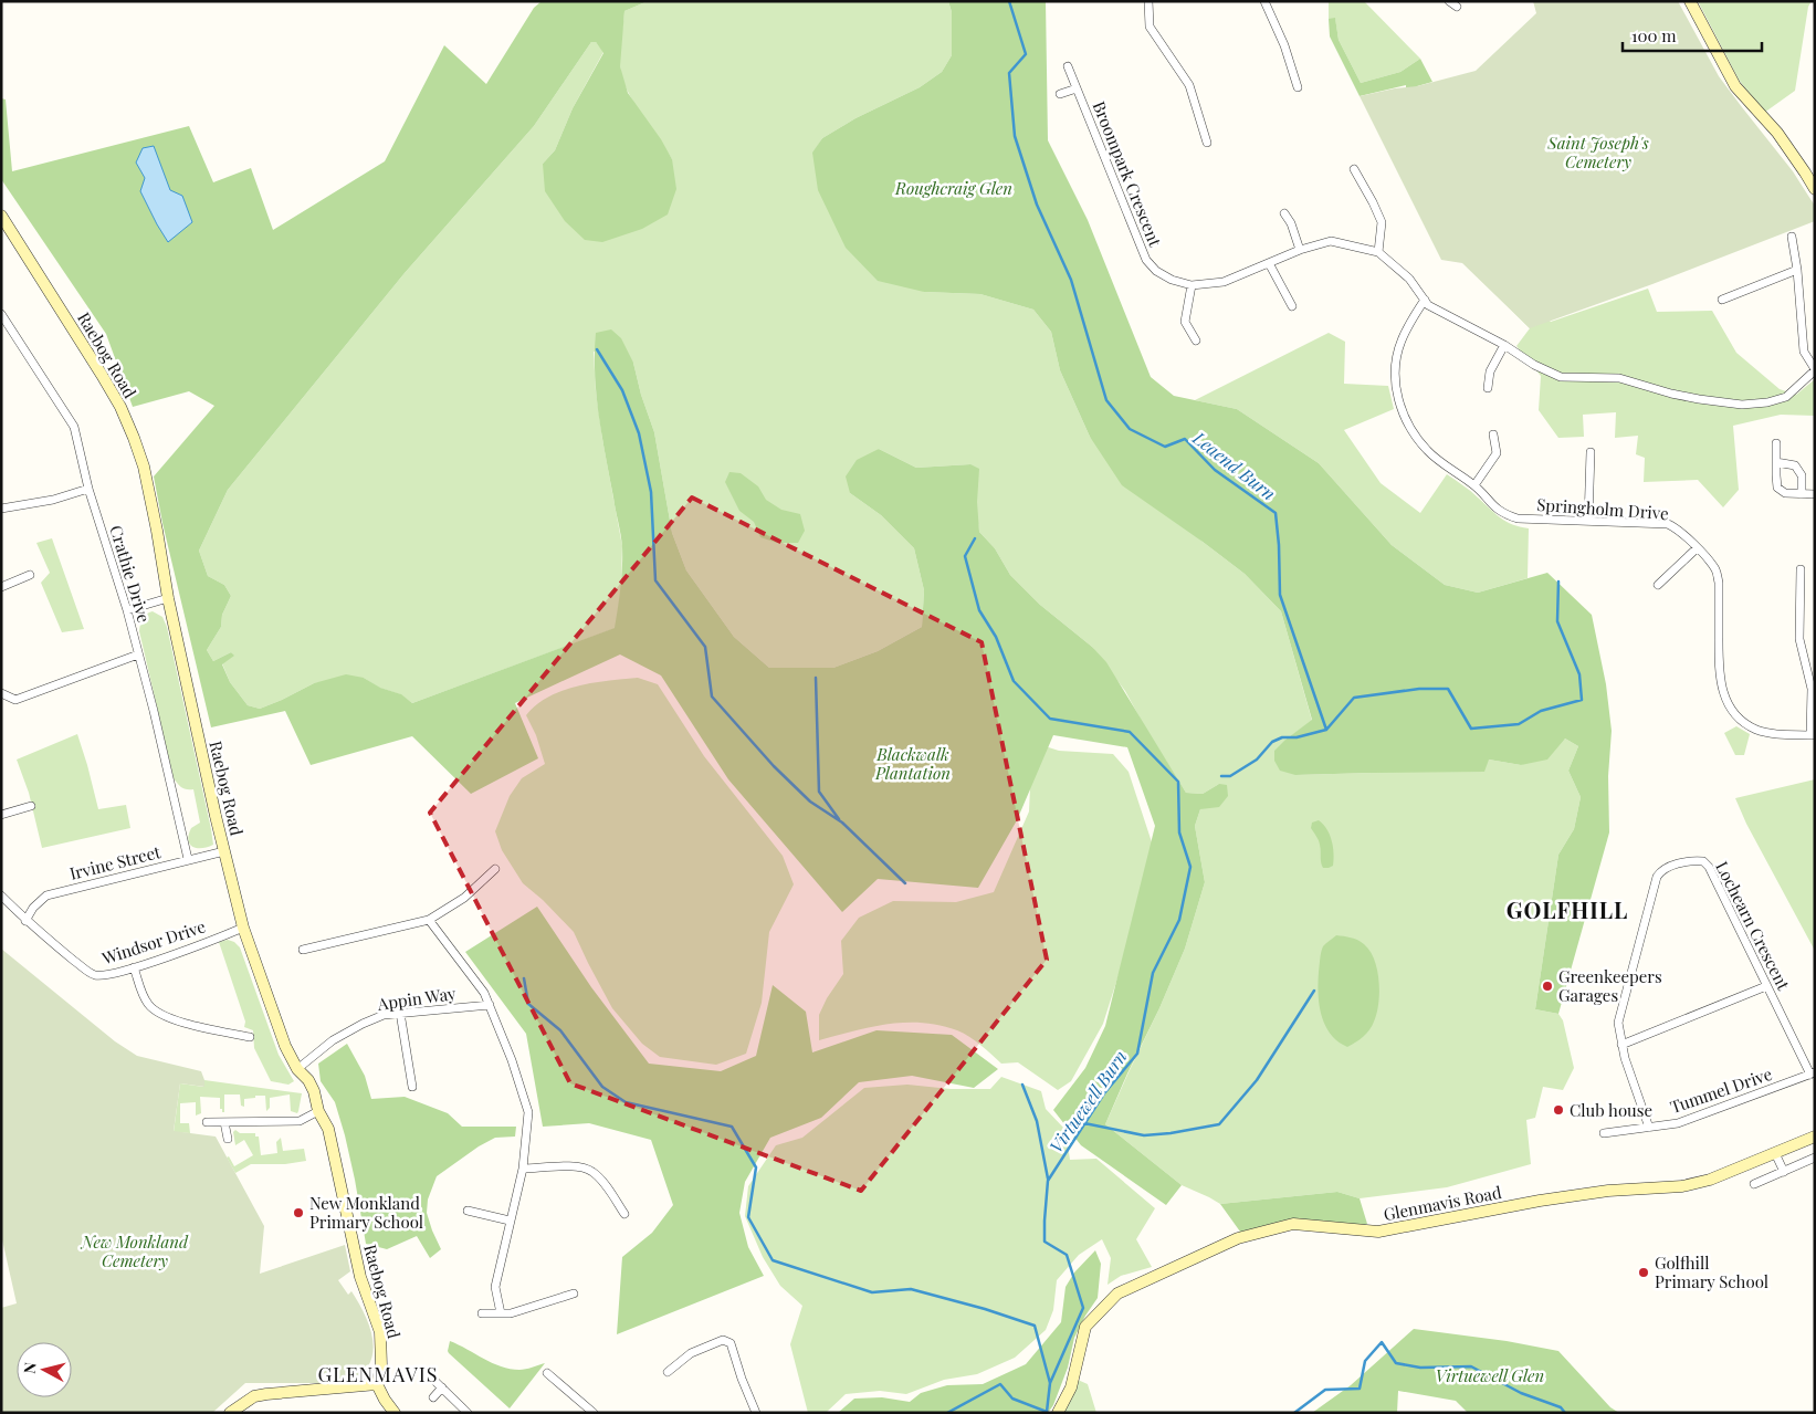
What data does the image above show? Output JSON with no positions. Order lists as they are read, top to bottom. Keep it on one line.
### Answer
{"streets":{"main road":["Raebog Road","Glenmavis Road"],"street":["Broompark Crescent","Springholm Drive","Crathie Drive","Irvine Street","Lochearn Crescent","Windsor Drive","Appin Way","Tummel Drive"]},"crossings":[["Broompark Crescent","Springholm Drive"],["Raebog Road","Irvine Street"],["Raebog Road","Windsor Drive"],["Raebog Road","Appin Way"],["Crathie Drive","Irvine Street"],["Irvine Street","Windsor Drive"],["Lochearn Crescent","Tummel Drive"]],"districts":["GOLFHILL","GLENMAVIS"],"water":["Leaend Burn","Virtuewell Burn"],"parks":["Saint Joseph's Cemetery","Roughcraig Glen","Blackwalk Plantation","New Monkland Cemetery","Virtuewell Glen"],"places":["Greenkeepers Garages","Club house","New Monkland Primary School","Golfhill Primary School"],"scale_bar":"100 m","north":"left"}
